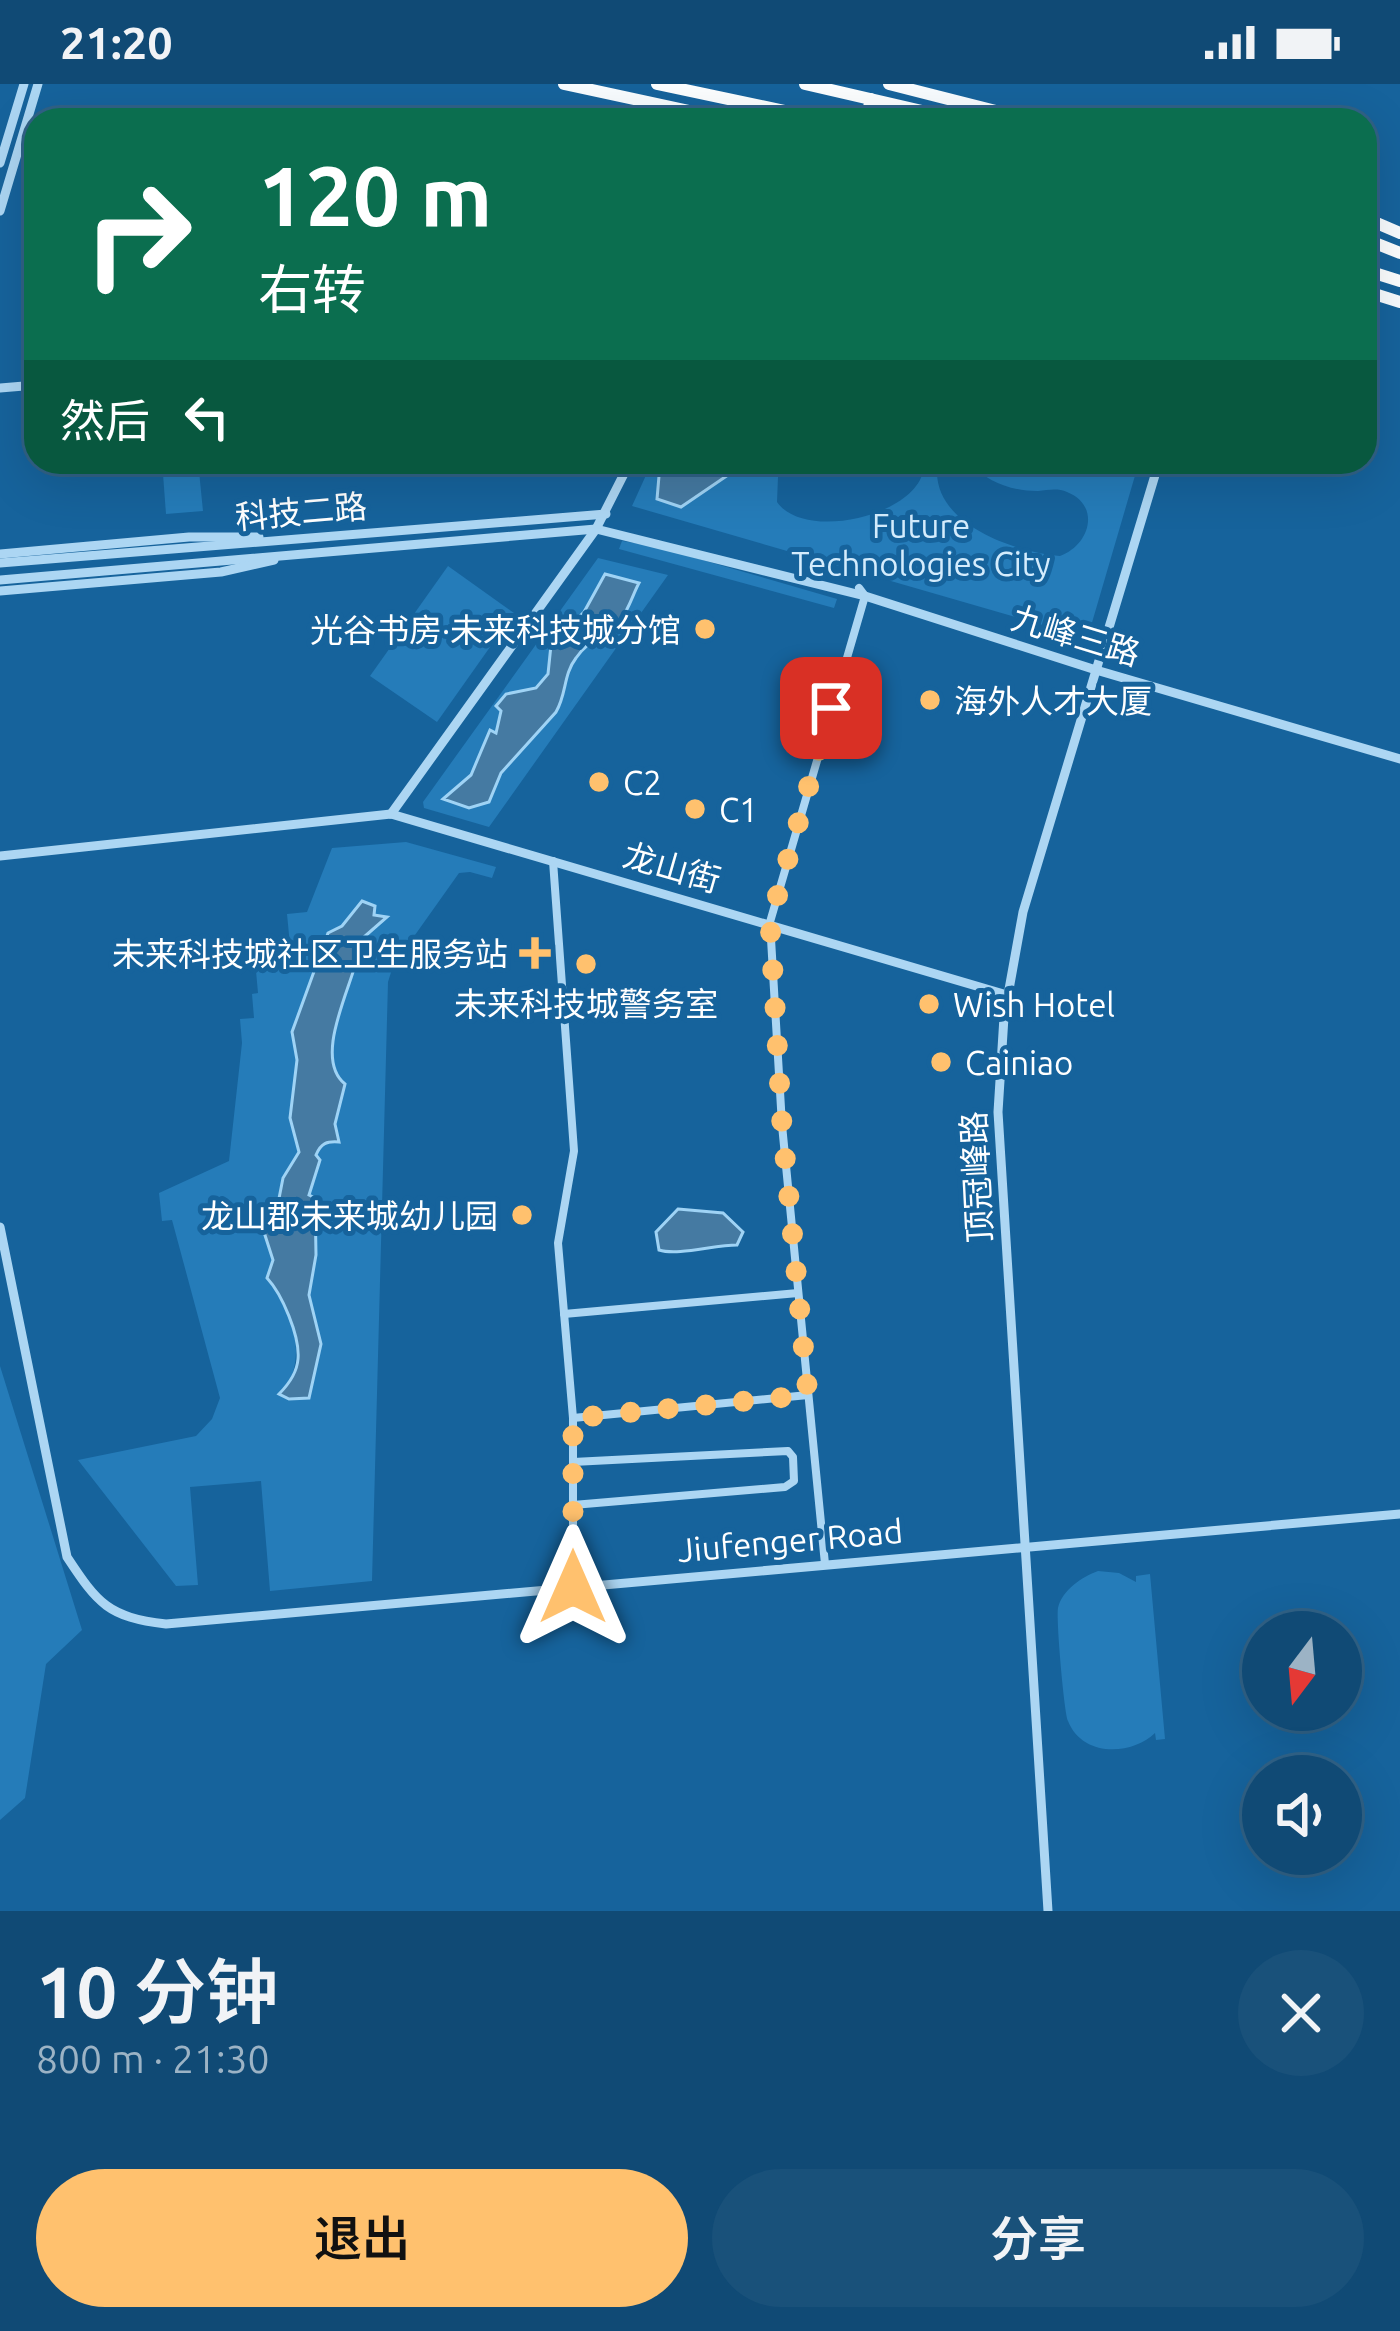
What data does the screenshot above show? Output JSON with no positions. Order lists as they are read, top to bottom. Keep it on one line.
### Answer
{"streets":{"street":["科技二路","九峰三路","龙山街","顶冠峰路","Jiufenger Road"]},"crossings":[["科技二路","九峰三路"],["九峰三路","顶冠峰路"],["龙山街","顶冠峰路"],["顶冠峰路","Jiufenger Road"]],"parks":["Future Technologies City"],"places":{"other":["光谷书房·未来科技城分馆","海外人才大厦","C2","C1","未来科技城警务室","Wish Hotel","Cainiao","龙山郡未来城幼儿园"],"health":["未来科技城社区卫生服务站"]},"north":"bottom","page":{"status":"21:20","turn":["120 m","右转"],"then":"然后","heading":["10 分钟","800 m · 21:30"],"buttons":["退出","分享"]}}
